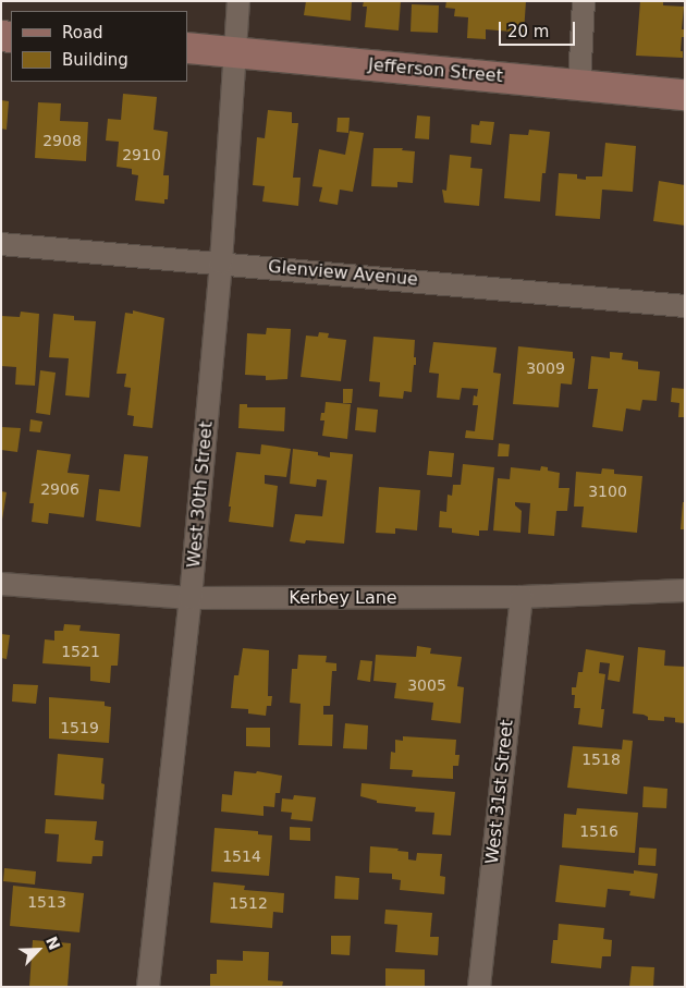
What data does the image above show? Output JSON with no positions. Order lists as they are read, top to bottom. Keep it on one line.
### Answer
{"streets":{"street":["Jefferson Street","Glenview Avenue","West 30th Street","Kerbey Lane","West 31st Street"]},"crossings":[["Jefferson Street","West 30th Street"],["Glenview Avenue","West 30th Street"],["West 30th Street","Kerbey Lane"],["Kerbey Lane","West 31st Street"]],"house_numbers":["2908","2910","3009","2906","3100","1521","3005","1519","1518","1516","1514","1513","1512"],"legend":["Road","Building"],"scale_bar":"20 m","north":"top right"}
